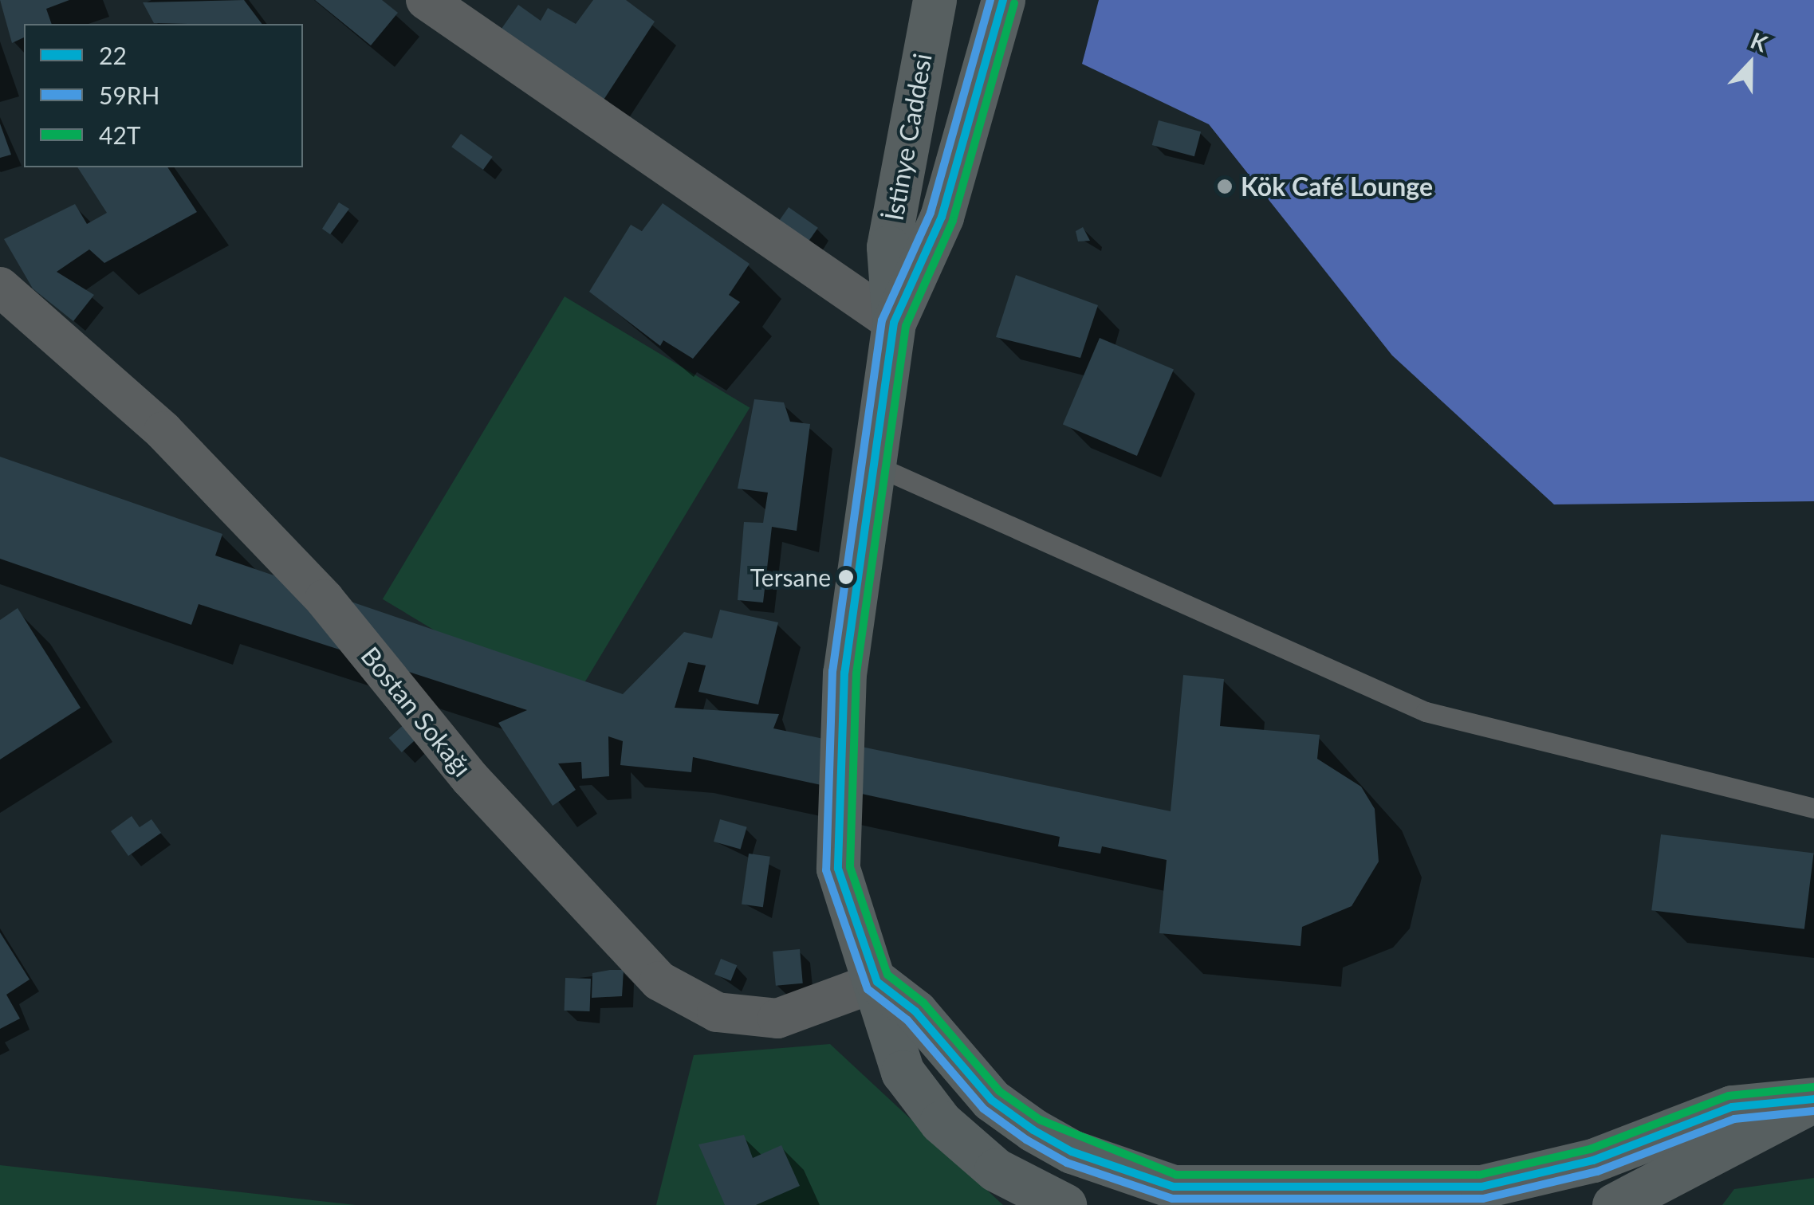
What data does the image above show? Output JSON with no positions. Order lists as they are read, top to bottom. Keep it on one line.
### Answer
{"streets":{"main road":["İstinye Caddesi"],"street":["Bostan Sokağı"]},"crossings":[["İstinye Caddesi","Bostan Sokağı"]],"places":["Kök Café Lounge","Tersane"],"lines":["transit line 22","transit line 59RH","transit line 42T"],"legend":["22","59RH","42T"],"north":"top"}
